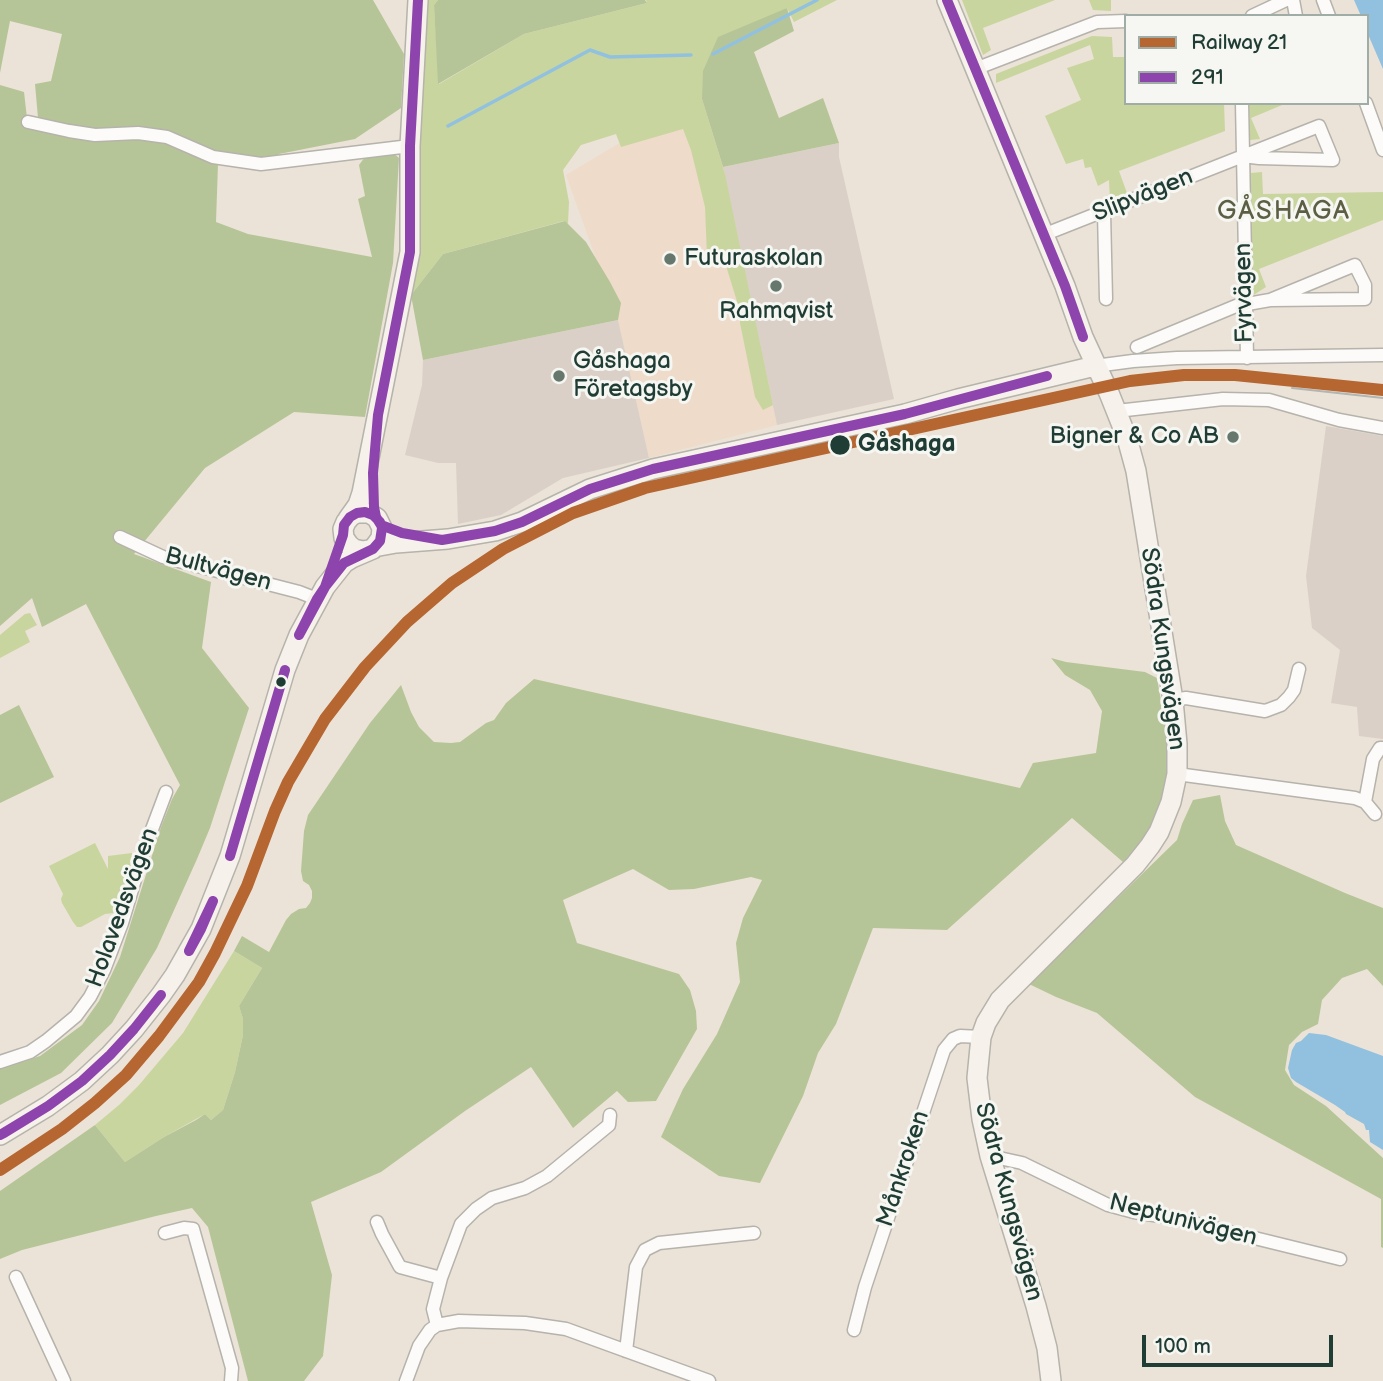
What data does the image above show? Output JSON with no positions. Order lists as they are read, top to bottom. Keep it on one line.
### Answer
{"streets":{"street":["Slipvägen","Fyrvägen","Bultvägen","Södra Kungsvägen","Holavedsvägen","Månkroken","Neptunivägen"]},"crossings":[["Slipvägen","Fyrvägen"],["Slipvägen","Södra Kungsvägen"],["Södra Kungsvägen","Månkroken"],["Södra Kungsvägen","Neptunivägen"]],"districts":["GÅSHAGA"],"places":["Futuraskolan","Rahmqvist","Gåshaga Företagsby","Bigner & Co AB","Gåshaga"],"lines":["transit line 291","rail line 21"],"legend":["Railway 21","291"],"scale_bar":"100 m"}
